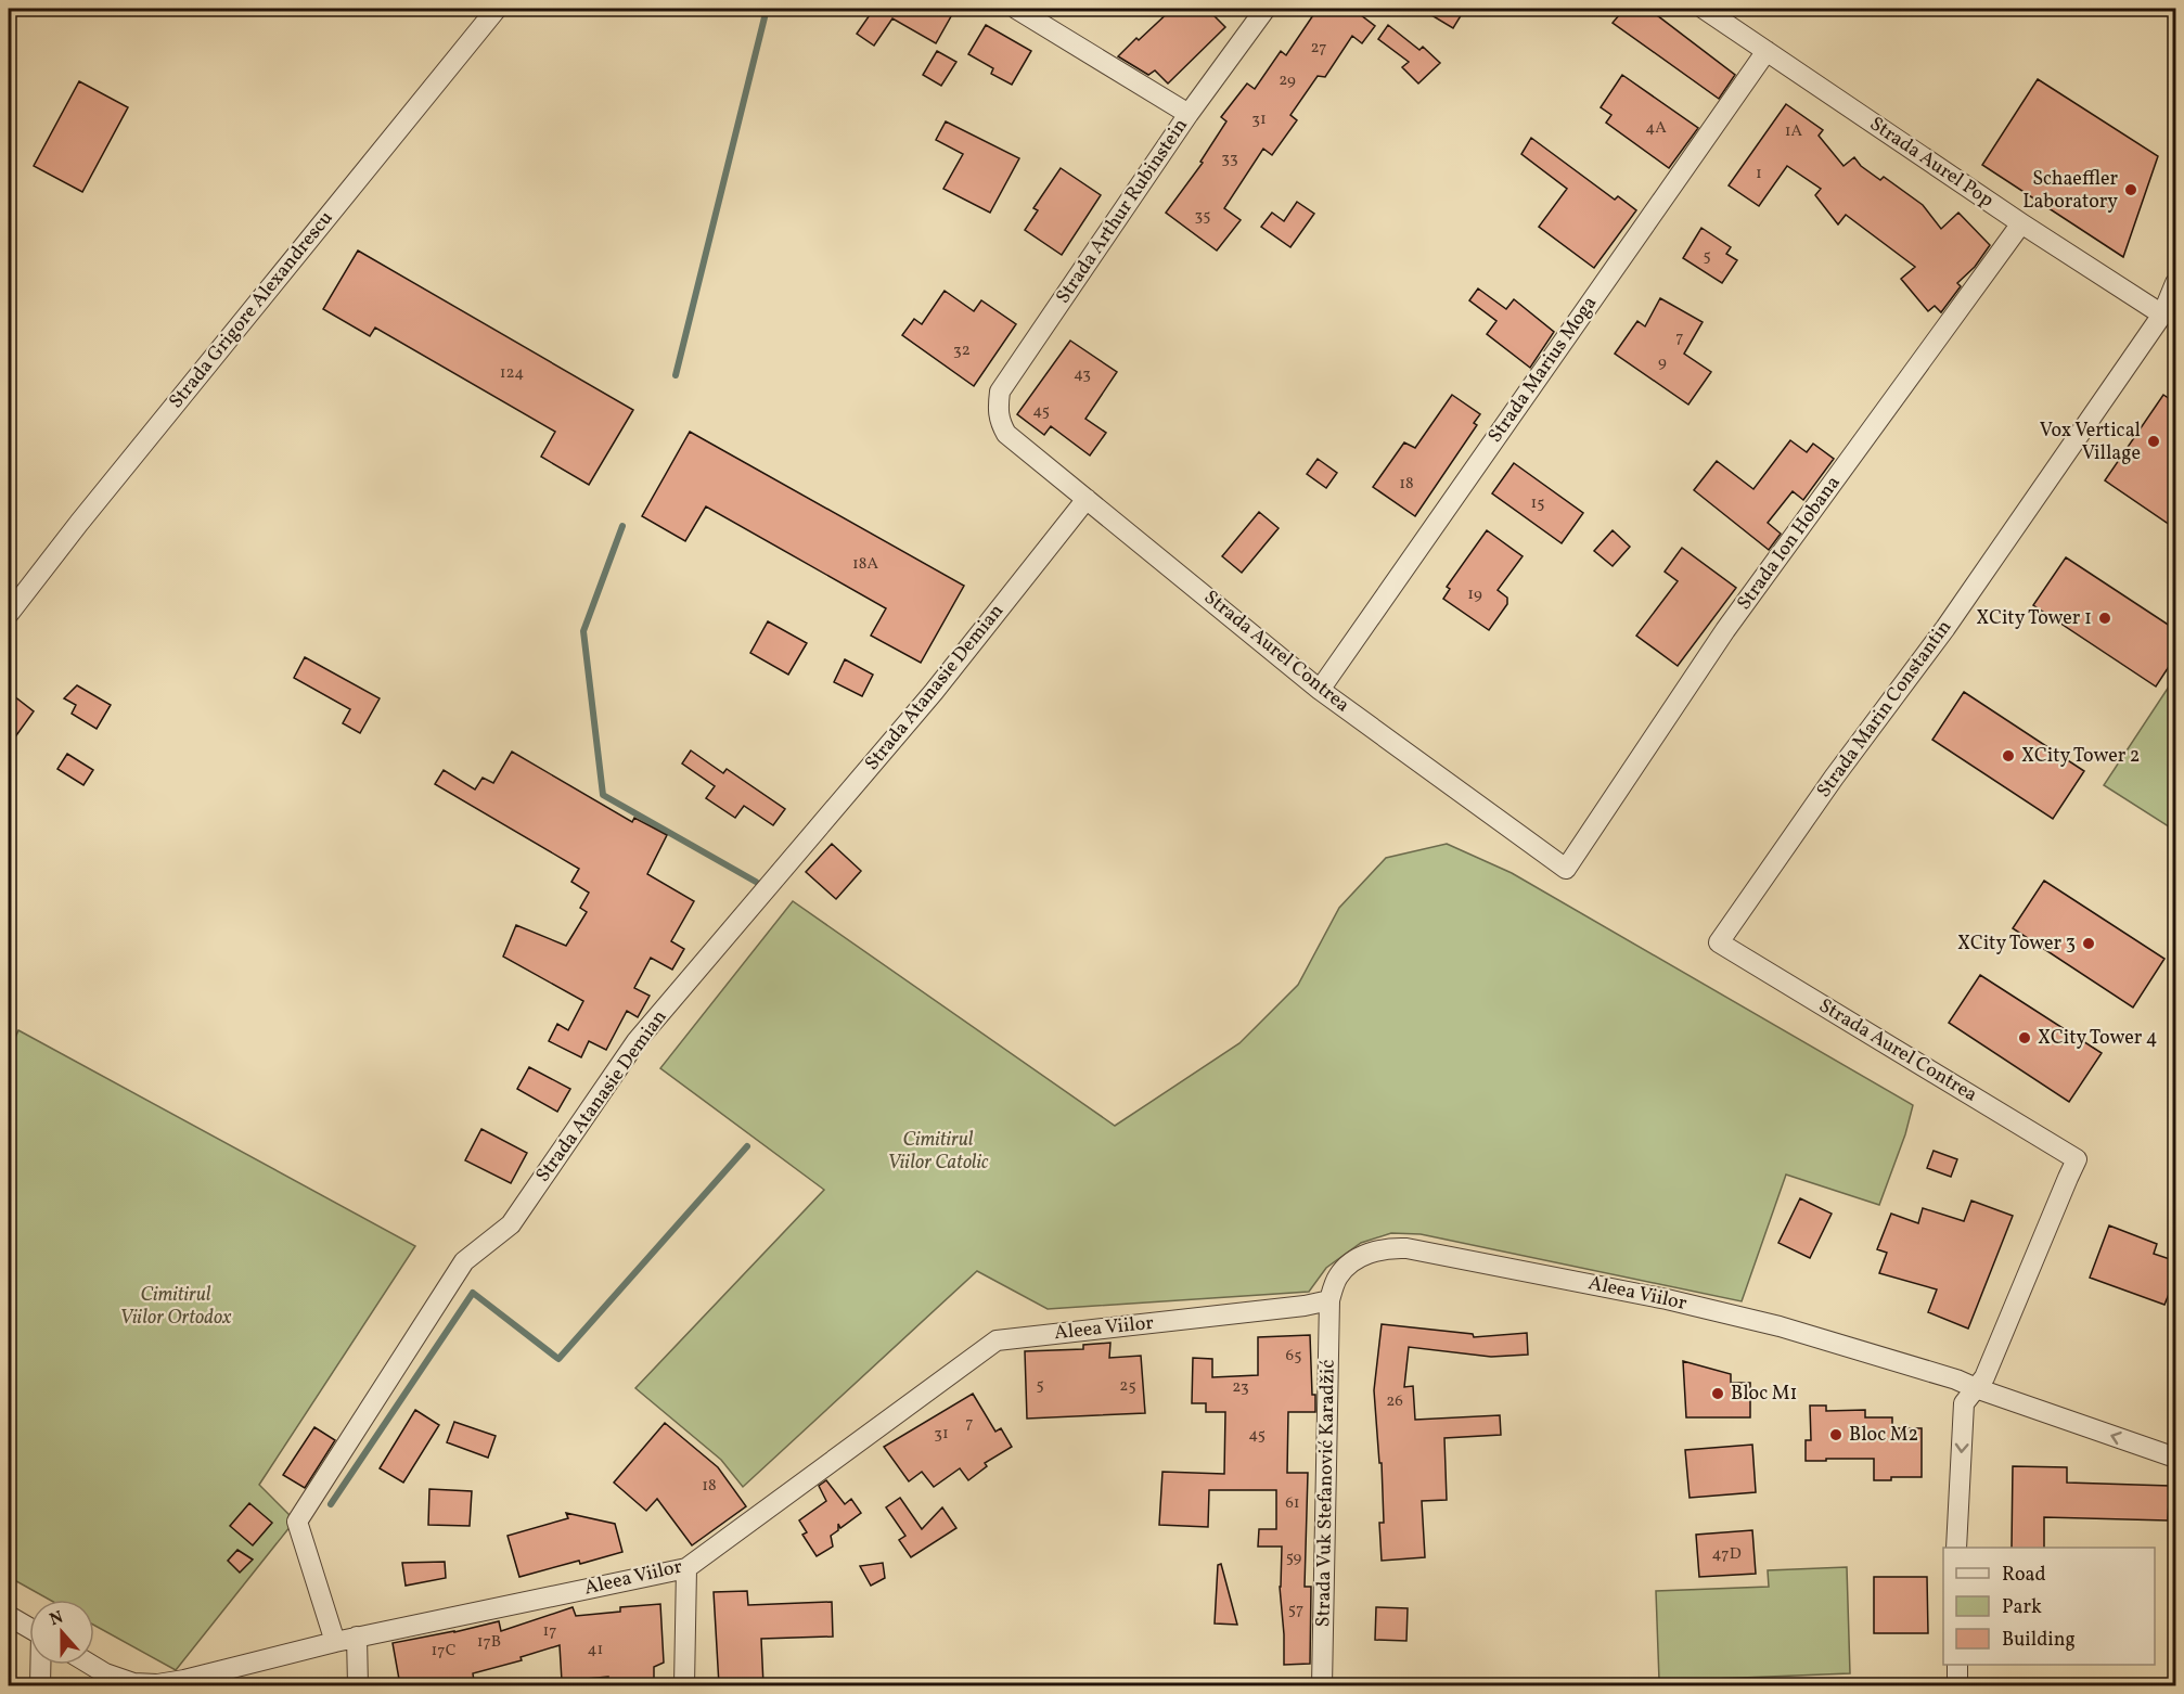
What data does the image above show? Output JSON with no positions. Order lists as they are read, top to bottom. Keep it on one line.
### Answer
{"streets":{"street":["Strada Aurel Pop","Strada Arthur Rubinstein","Strada Grigore Alexandrescu","Strada Marius Moga","Strada Ion Hobana","Strada Aurel Contrea","Strada Atanasie Demian","Strada Marin Constantin","Aleea Viilor","Strada Vuk Stefanović Karadžić"]},"crossings":[["Strada Aurel Pop","Strada Marius Moga"],["Strada Aurel Pop","Strada Ion Hobana"],["Strada Aurel Pop","Strada Marin Constantin"],["Strada Arthur Rubinstein","Strada Aurel Contrea"],["Strada Marius Moga","Strada Aurel Contrea"],["Strada Ion Hobana","Strada Aurel Contrea"],["Strada Aurel Contrea","Strada Atanasie Demian"],["Strada Aurel Contrea","Strada Marin Constantin"],["Strada Aurel Contrea","Aleea Viilor"],["Strada Atanasie Demian","Aleea Viilor"],["Aleea Viilor","Strada Vuk Stefanović Karadžić"]],"parks":["Cimitirul Viilor Catolic","Cimitirul Viilor Ortodox"],"places":["Schaeffler Laboratory","Vox Vertical Village","XCity Tower 1","XCity Tower 2","XCity Tower 3","XCity Tower 4","Bloc M1","Bloc M2"],"house_numbers":["27","29","31","4A","1A","33","1","35","5","7","32","9","124","43","45","18","15","18A","19","65","5","25","23","26","7","31","45","18","61","47D","59","57","17","17B","41","17C"],"legend":["Road","Park","Building"],"north":"top"}
